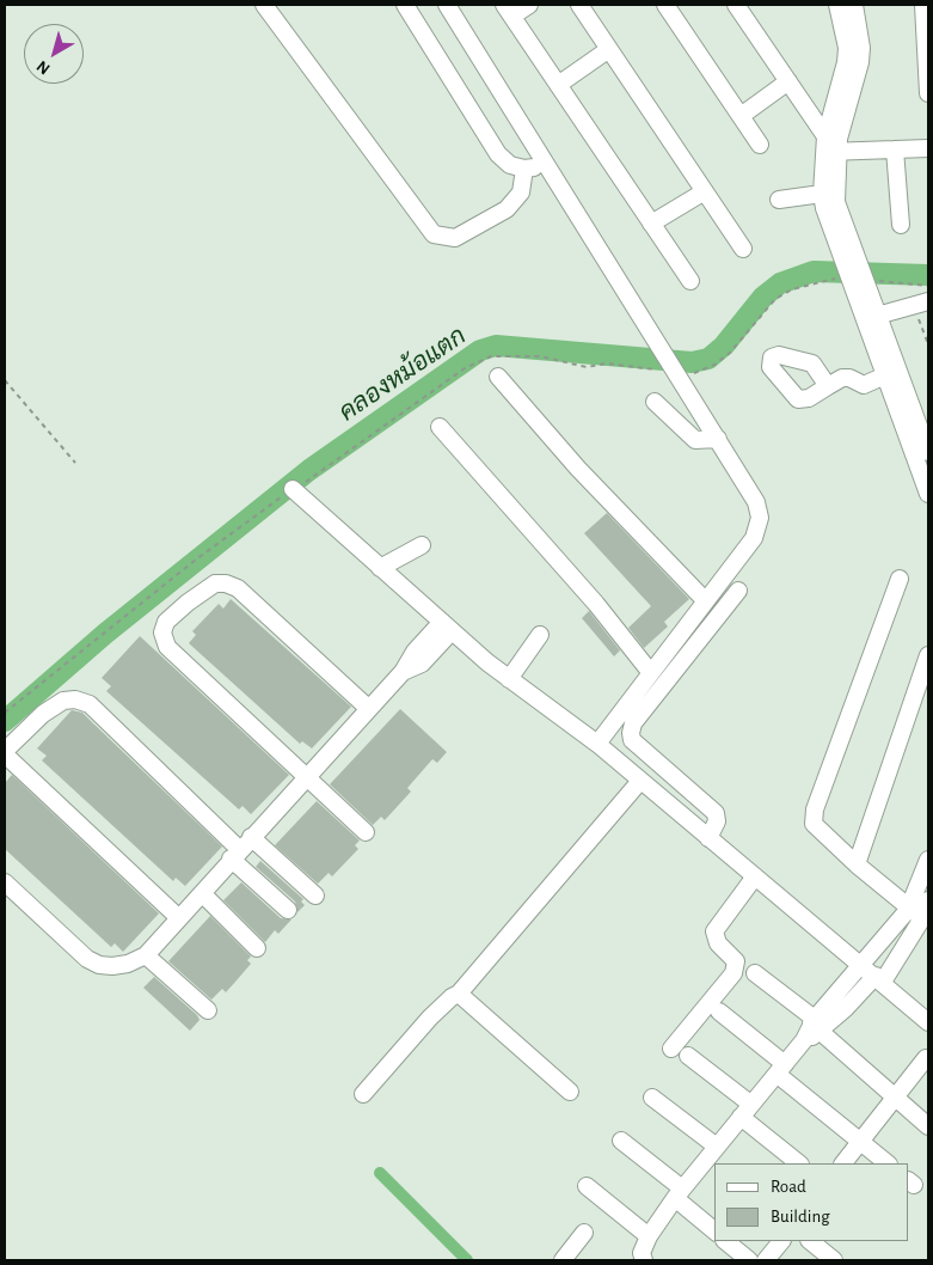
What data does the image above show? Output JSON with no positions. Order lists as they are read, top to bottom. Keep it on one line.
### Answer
{"water":["คลองหม้อแตก"],"legend":["Road","Building"],"north":"bottom left"}
